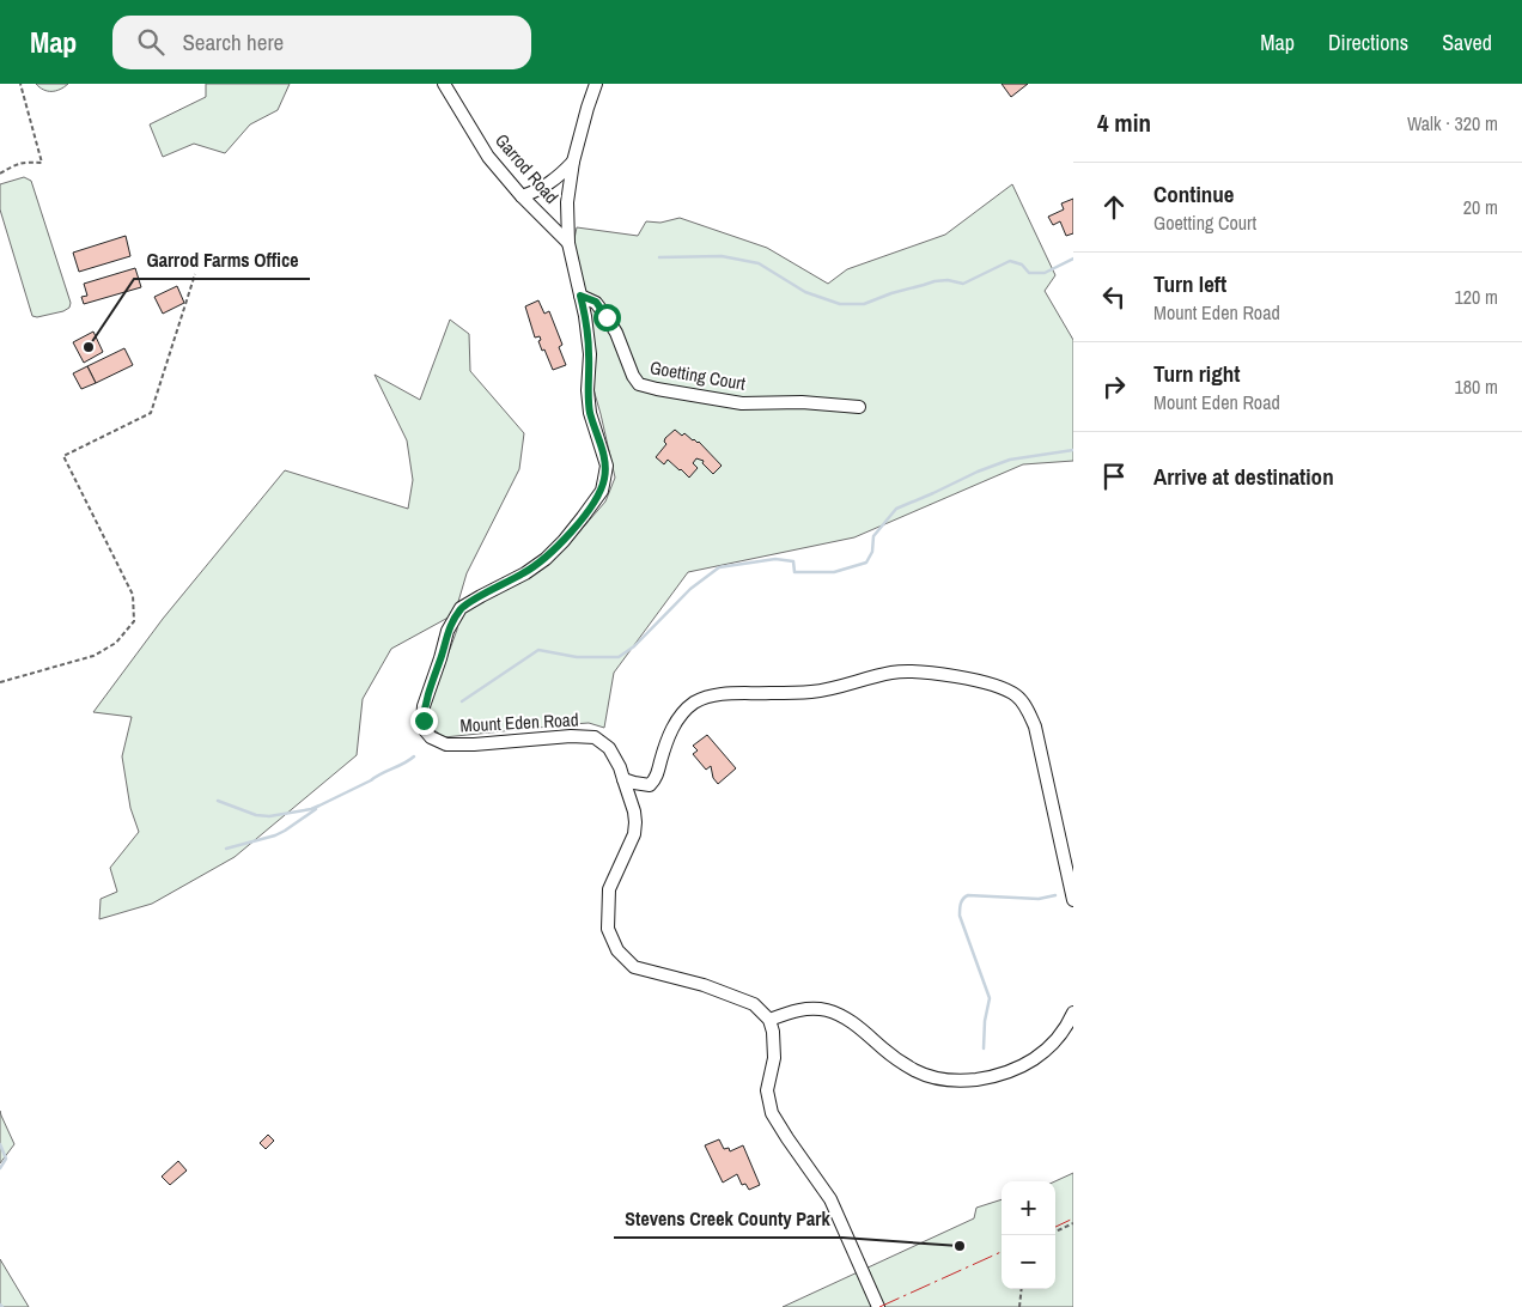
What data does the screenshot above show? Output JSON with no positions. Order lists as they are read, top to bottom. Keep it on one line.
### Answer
{"streets":{"street":["Garrod Road","Goetting Court","Mount Eden Road"]},"crossings":[["Garrod Road","Mount Eden Road"],["Goetting Court","Mount Eden Road"]],"places":["Garrod Farms Office","Stevens Creek County Park"],"page":{"header":"Map","search":"Search here","nav":["Map","Directions","Saved"],"heading":["4 min","Walk · 320 m"],"list":[["Continue","Goetting Court","20 m"],["Turn left","Mount Eden Road","120 m"],["Turn right","Mount Eden Road","180 m"],"Arrive at destination"],"map_buttons":["+","−"]}}
